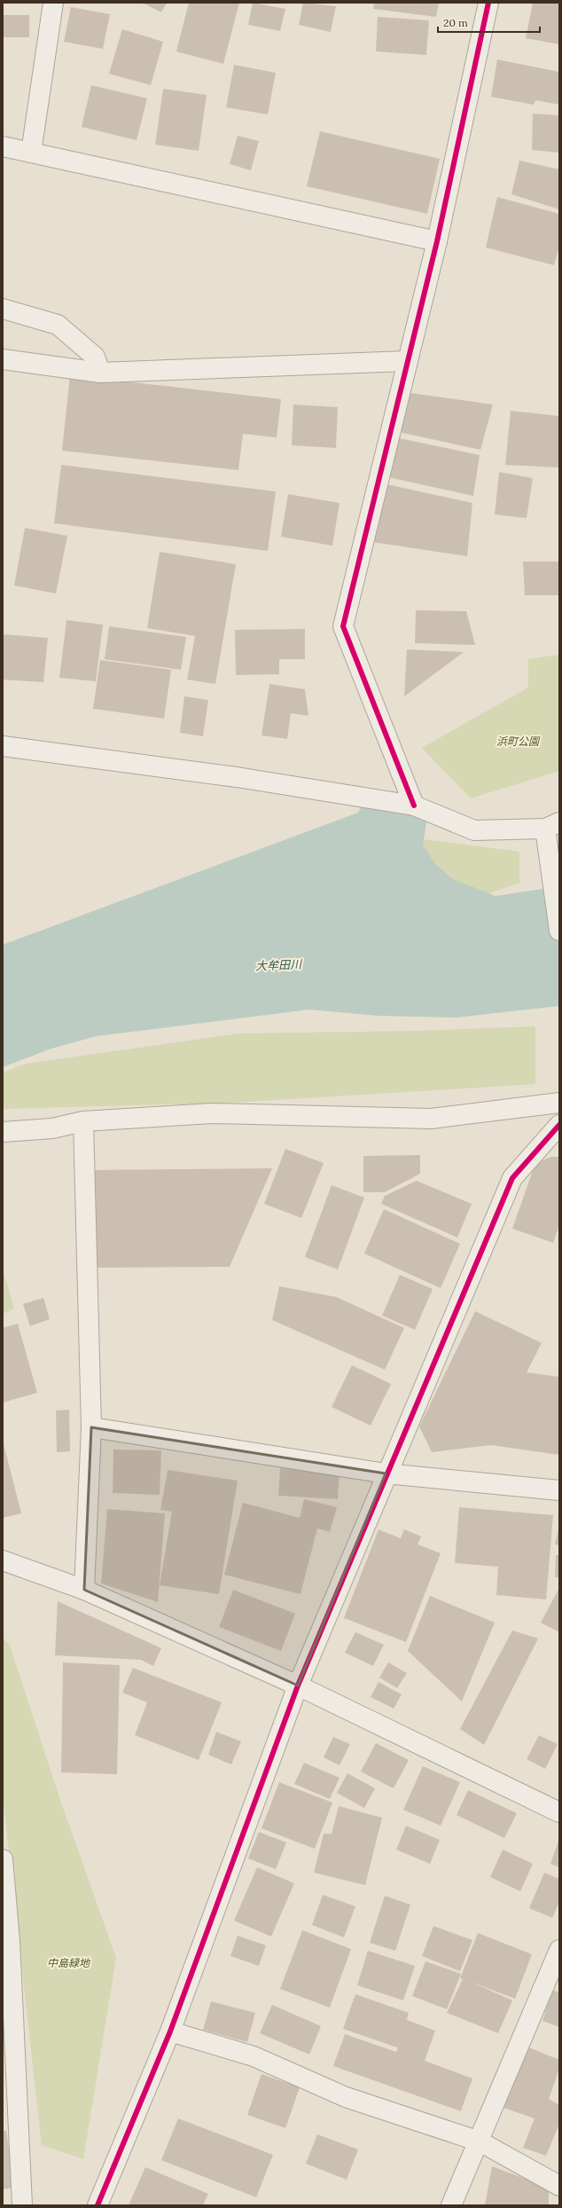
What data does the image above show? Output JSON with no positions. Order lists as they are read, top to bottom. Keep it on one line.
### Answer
{"water":["大牟田川"],"parks":["浜町公園","中島緑地"],"scale_bar":"20 m"}
